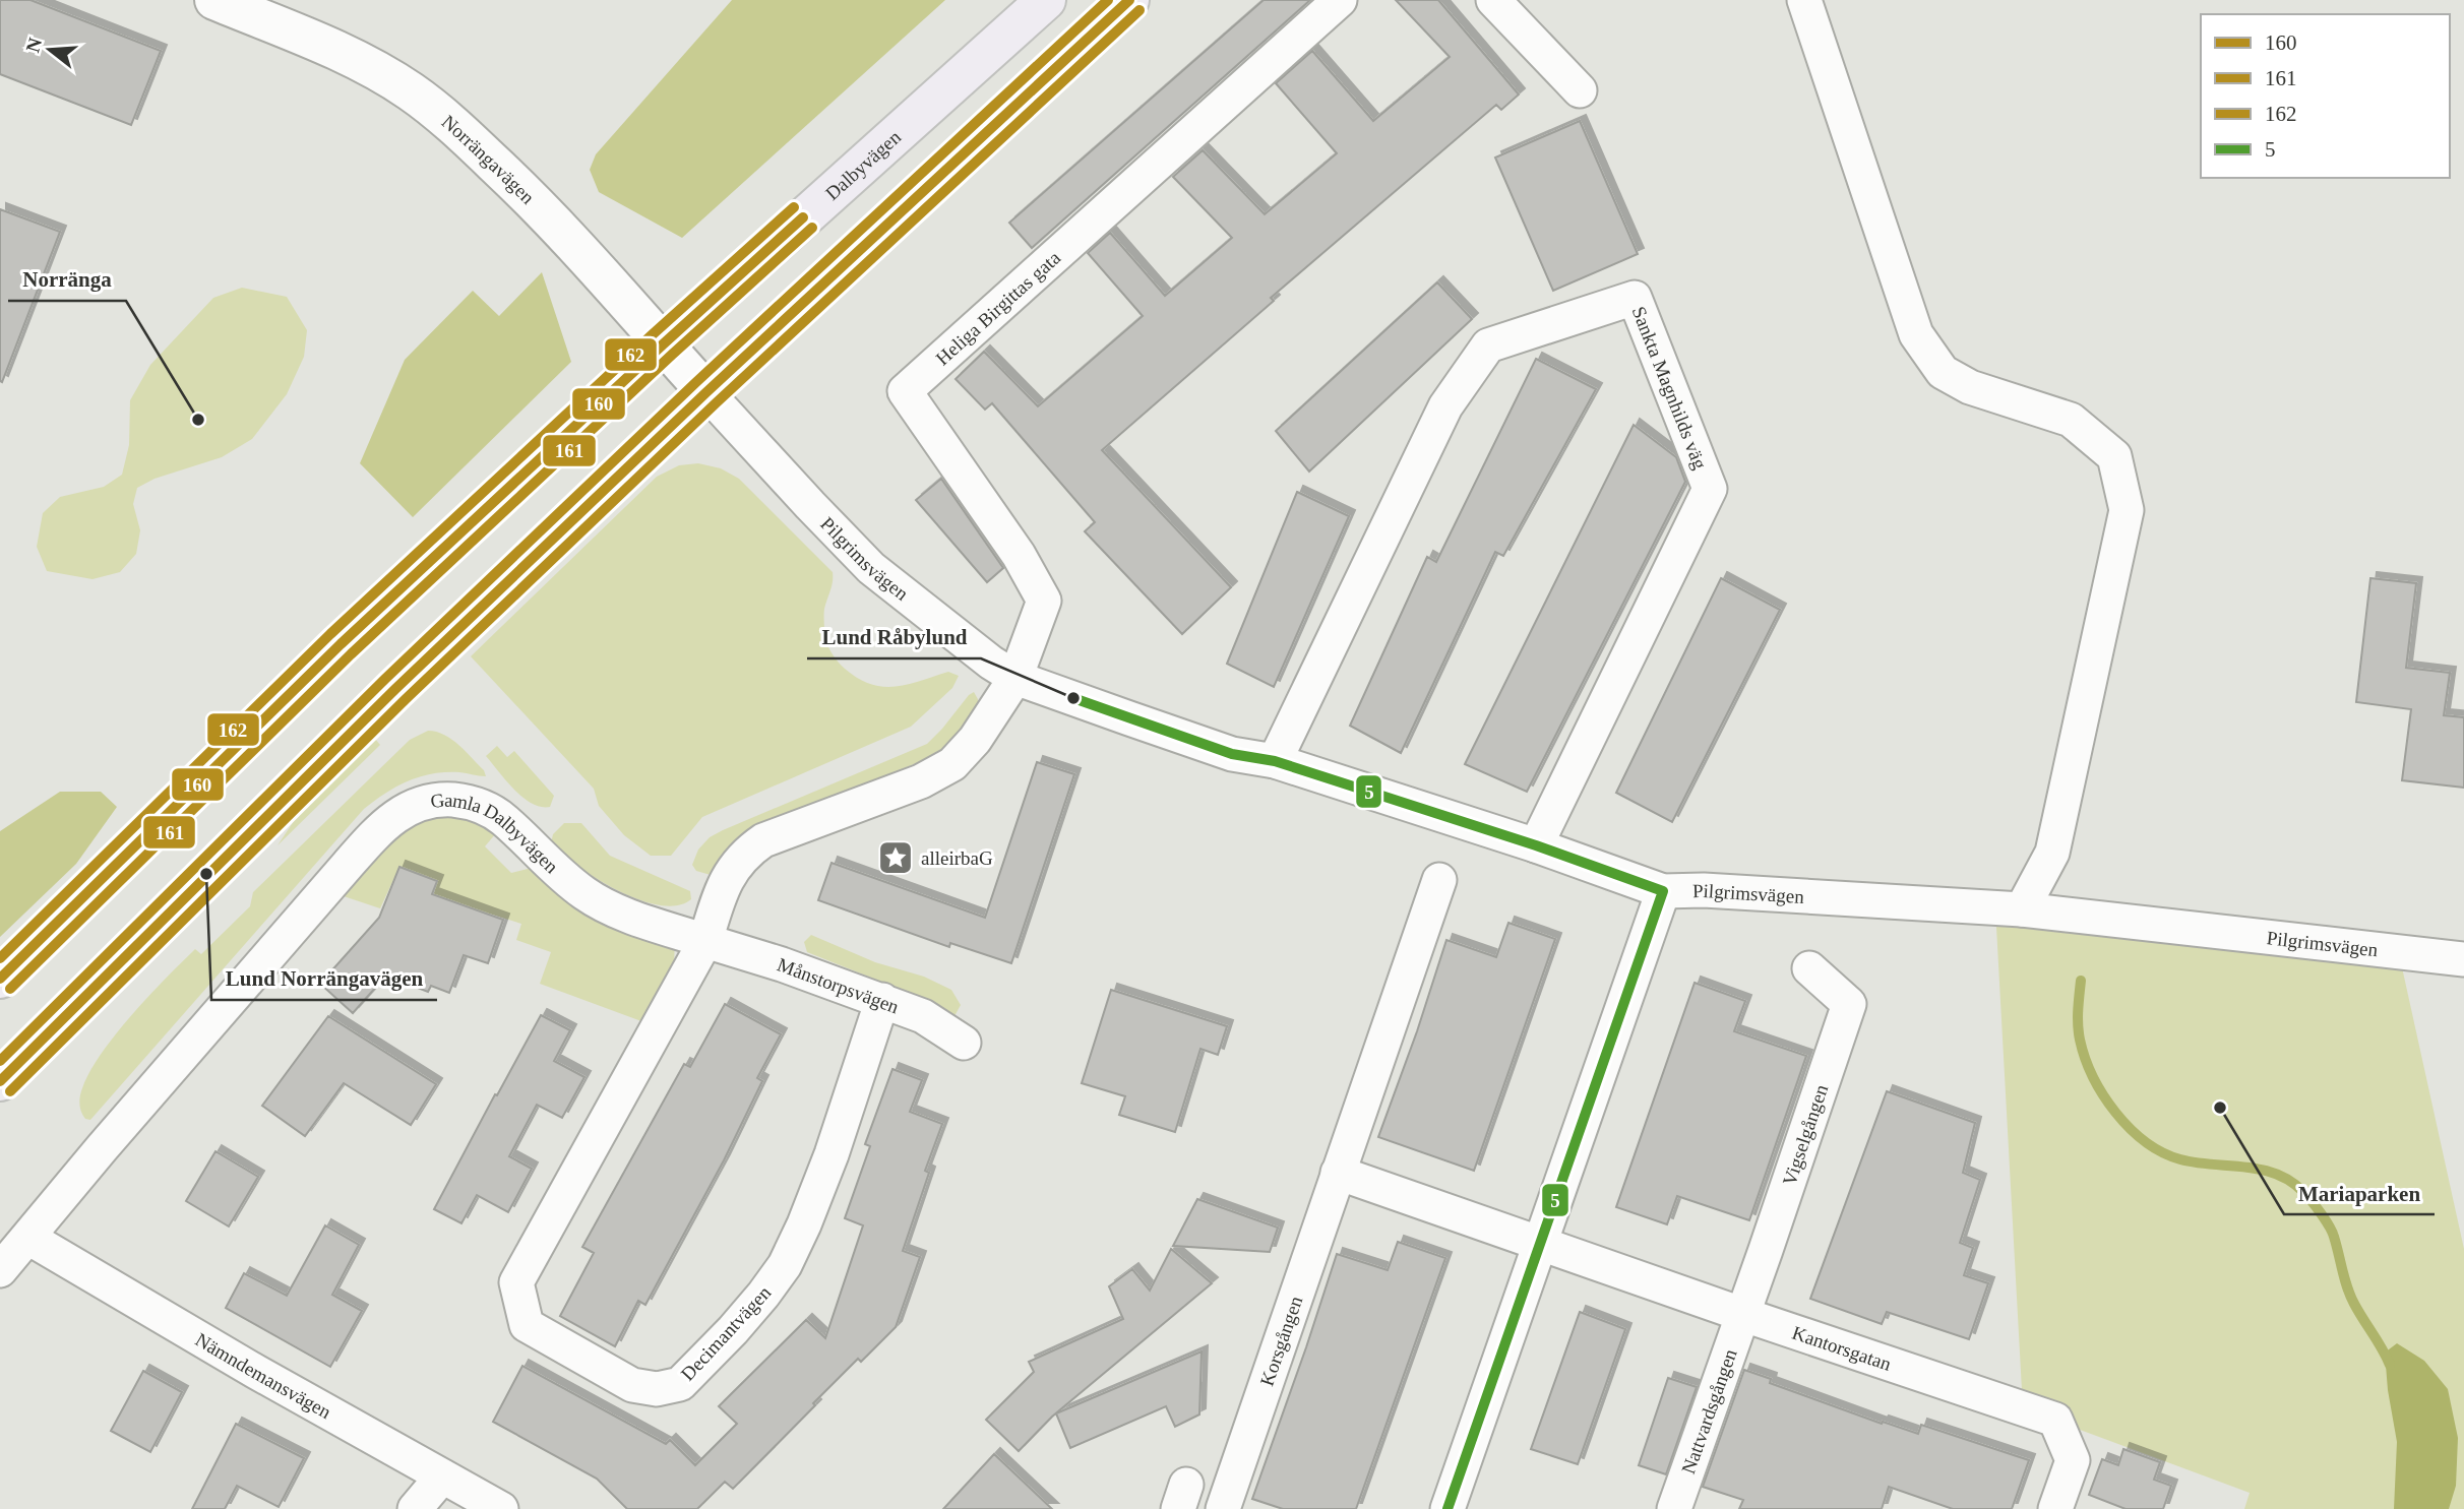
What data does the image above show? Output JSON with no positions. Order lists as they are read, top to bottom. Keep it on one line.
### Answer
{"streets":{"main road":["Dalbyvägen"],"street":["Norrängavägen","Heliga Birgittas gata","Sankta Magnhilds väg","Pilgrimsvägen","Gamla Dalbyvägen","Månstorpsvägen","Vigselgången","Decimantvägen","Korsgången","Kantorsgatan","Nämndemansvägen","Nattvardsgången"]},"crossings":[["Norrängavägen","Dalbyvägen"],["Norrängavägen","Pilgrimsvägen"],["Heliga Birgittas gata","Pilgrimsvägen"],["Sankta Magnhilds väg","Pilgrimsvägen"],["Gamla Dalbyvägen","Månstorpsvägen"],["Gamla Dalbyvägen","Decimantvägen"],["Gamla Dalbyvägen","Nämndemansvägen"],["Månstorpsvägen","Decimantvägen"],["Vigselgången","Kantorsgatan"],["Vigselgången","Nattvardsgången"],["Kantorsgatan","Nattvardsgången"]],"places":{"other":["Norränga","Lund Råbylund","Lund Norrängavägen","Mariaparken"],"place":["alleirbaG"]},"lines":["transit line 160","transit line 162","transit line 161","transit line 5"],"legend":["160","161","162","5"],"north":"left"}
